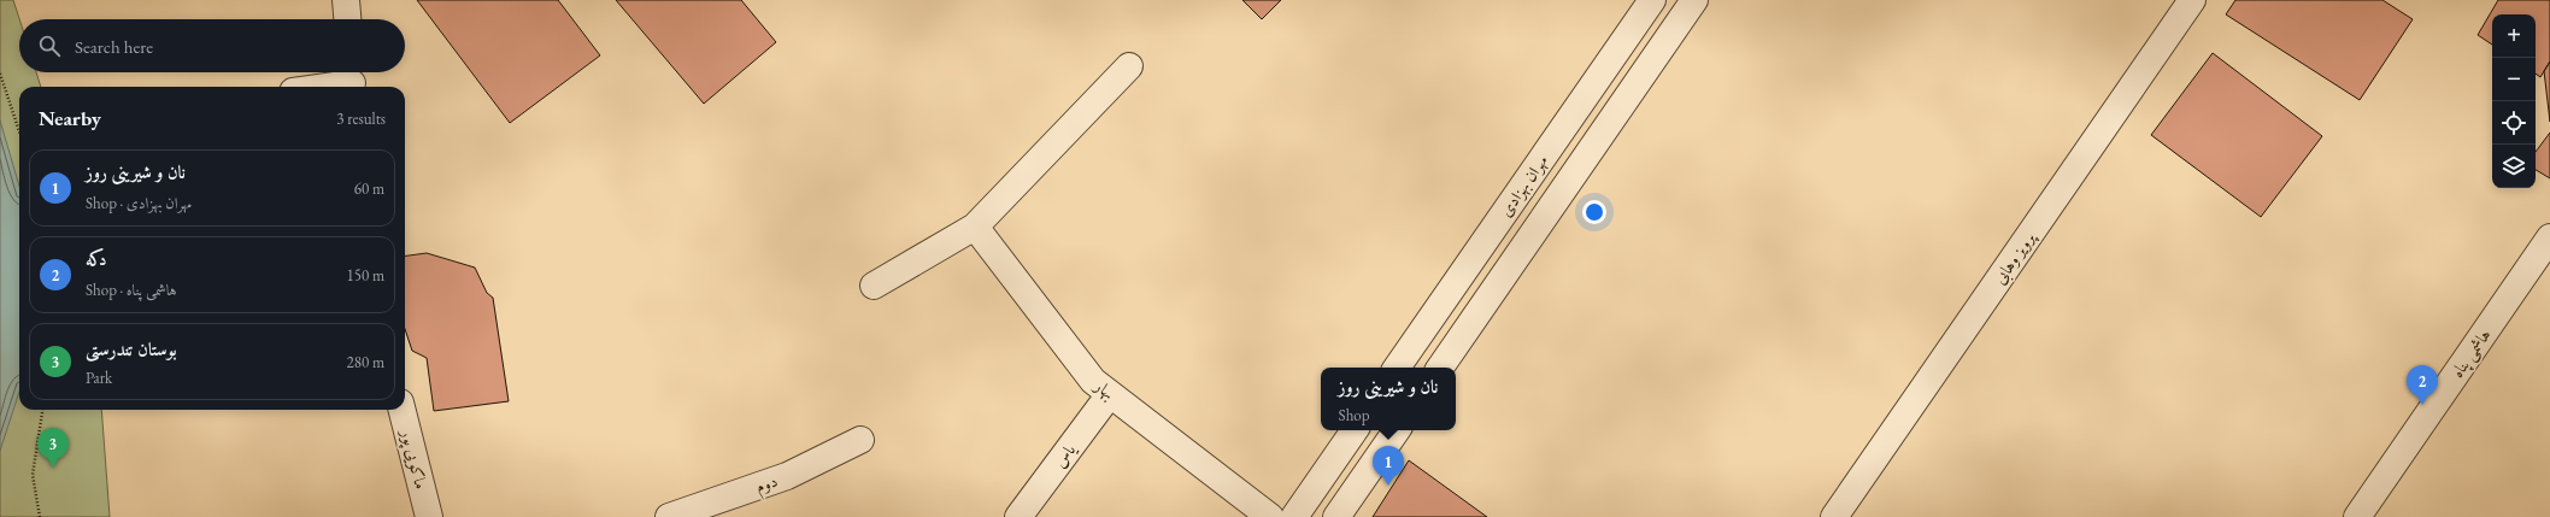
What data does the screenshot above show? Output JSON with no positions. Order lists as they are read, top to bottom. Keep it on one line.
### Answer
{"streets":{"street":["مهران بهزادی","پرویز وهابی","هاشمی پناه","بهار","یاس","ماکویی‌ پور","دوم"]},"crossings":[["بهار","یاس"]],"page":{"map_buttons":["+","−"],"search":"Search here","heading":["Nearby","3 results"],"list":[{"mark":"1","name":"نان و شیرینی روز","note":"Shop · مهران بهزادی","value":"60 m"},{"mark":"2","name":"دکه","note":"Shop · هاشمی پناه","value":"150 m"},{"mark":"3","name":"بوستان تندرستی","note":"Park","value":"280 m"}],"pins":["2","3","1"],"popup":["نان و شیرینی روز","Shop"]}}
